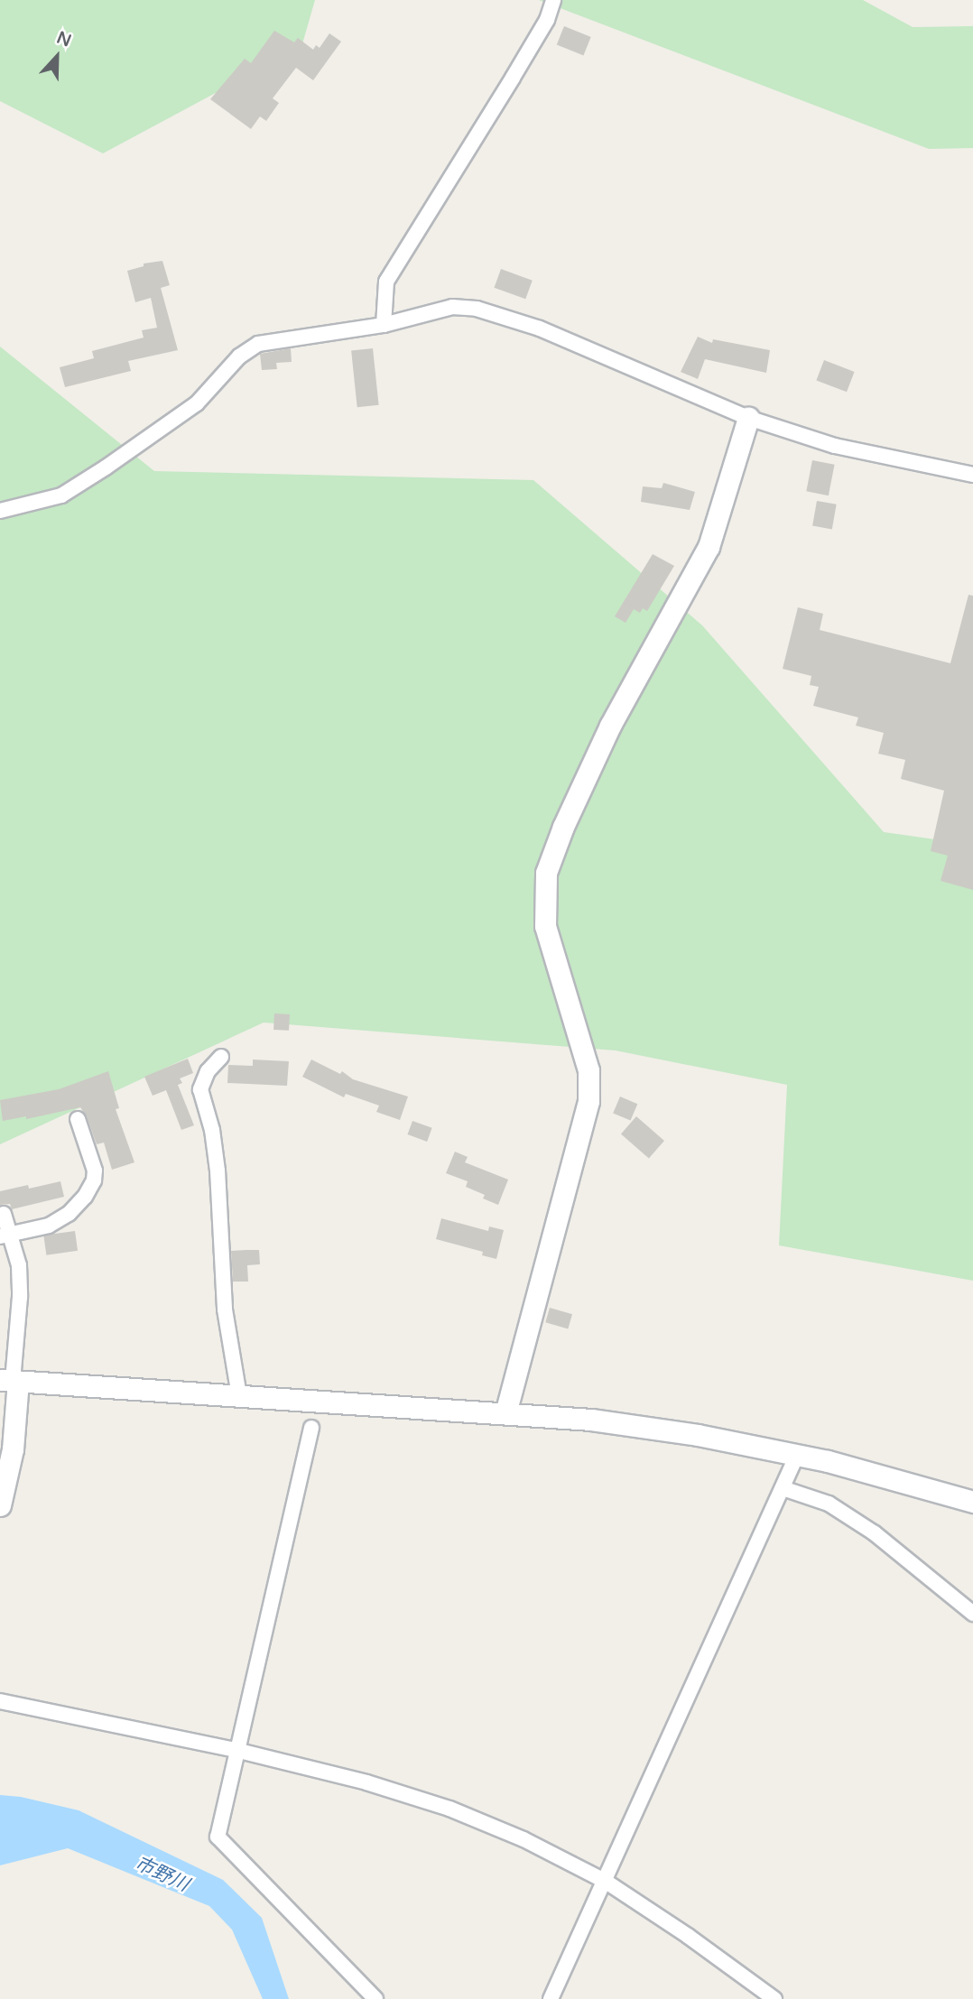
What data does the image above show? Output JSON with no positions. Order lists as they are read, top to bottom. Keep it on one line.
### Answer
{"water":["市野川"],"north":"top"}
